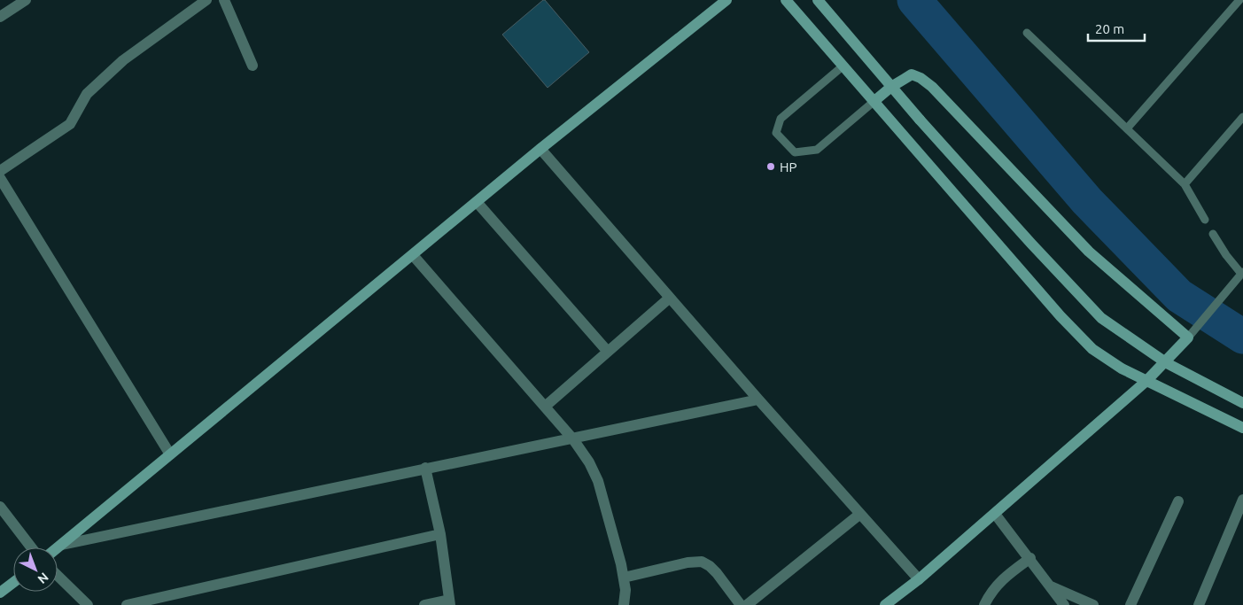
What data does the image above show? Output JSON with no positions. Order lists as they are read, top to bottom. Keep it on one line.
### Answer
{"places":["HP"],"scale_bar":"20 m","north":"bottom right"}
